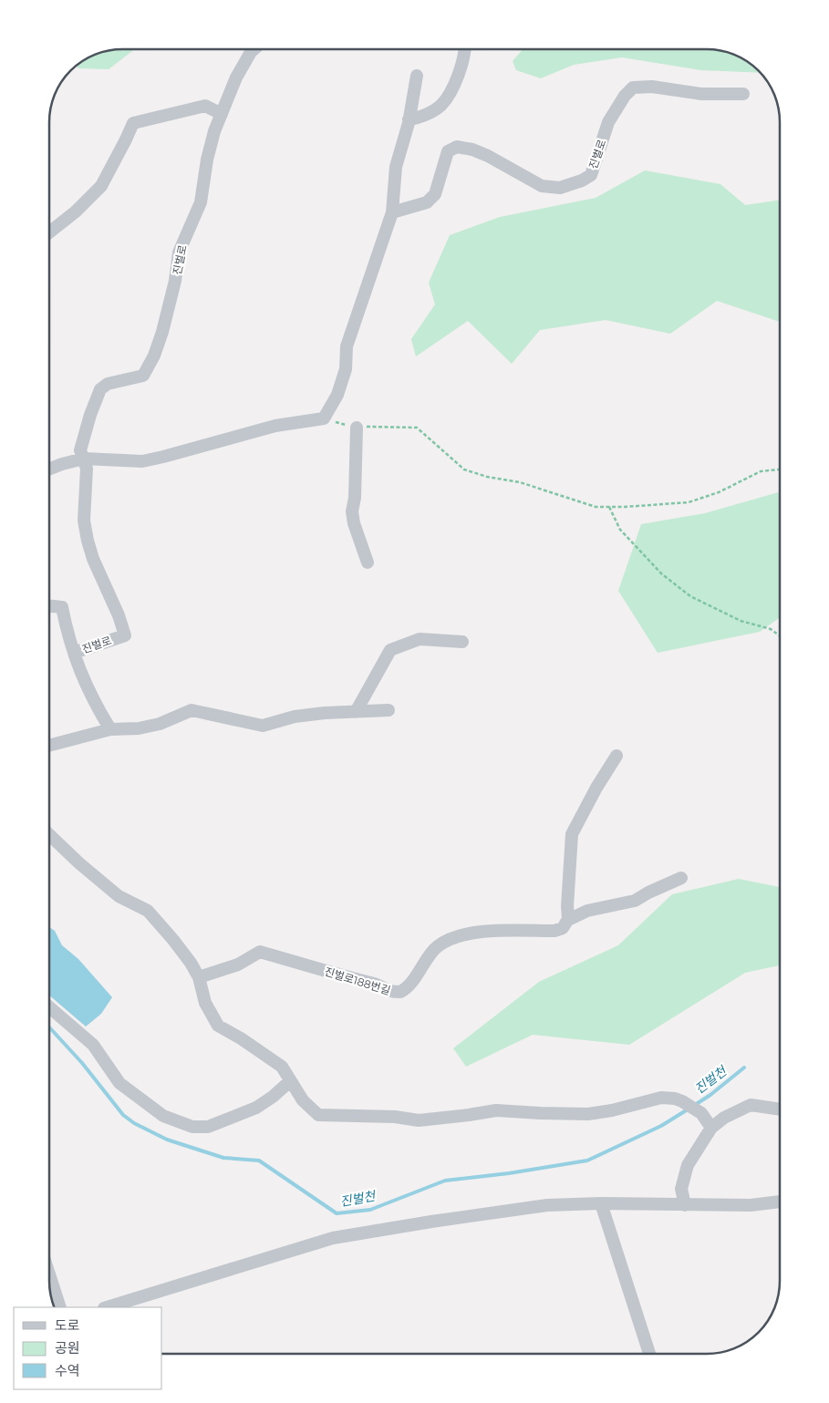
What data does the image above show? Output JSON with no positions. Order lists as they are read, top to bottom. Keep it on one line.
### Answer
{"streets":{"street":["진벌로","진벌로188번길"]},"water":["진벌천"],"legend":["도로","공원","수역"]}
